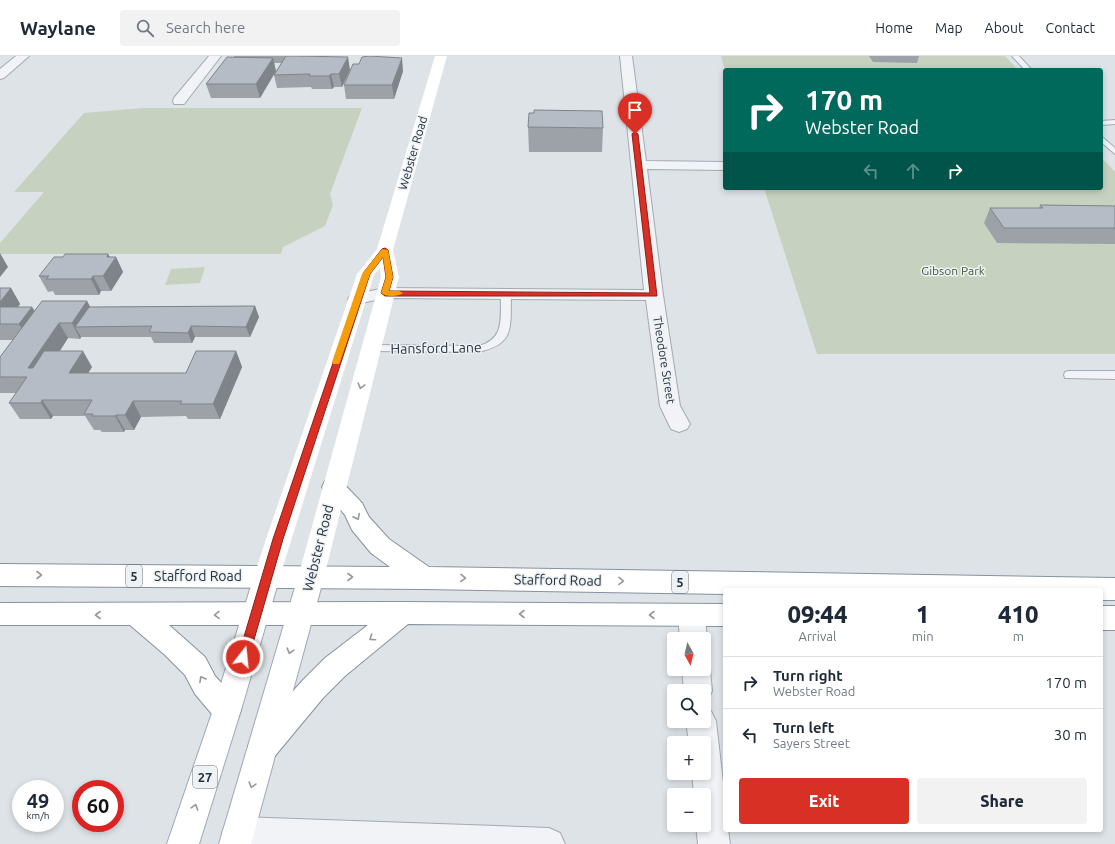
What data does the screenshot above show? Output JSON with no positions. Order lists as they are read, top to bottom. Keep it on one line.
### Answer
{"streets":{"main road":["Webster Road","5","Stafford Road","27"],"street":["Theodore Street"],"lane":["Hansford Lane"]},"crossings":[["Webster Road","Hansford Lane"],["Webster Road","Stafford Road"]],"parks":["Gibson Park"],"north":"bottom","page":{"header":"Waylane","search":"Search here","nav":["Home","Map","About","Contact"],"turn":["170 m","Webster Road"],"eta":["09:44","Arrival","1","min","410","m"],"map_buttons":["+","−"],"list":[{"name":"Turn right","note":"Webster Road","value":"170 m"},{"name":"Turn left","note":"Sayers Street","value":"30 m"}],"buttons":["Exit","Share"],"speed":"49 km/h","limit":"60"}}
